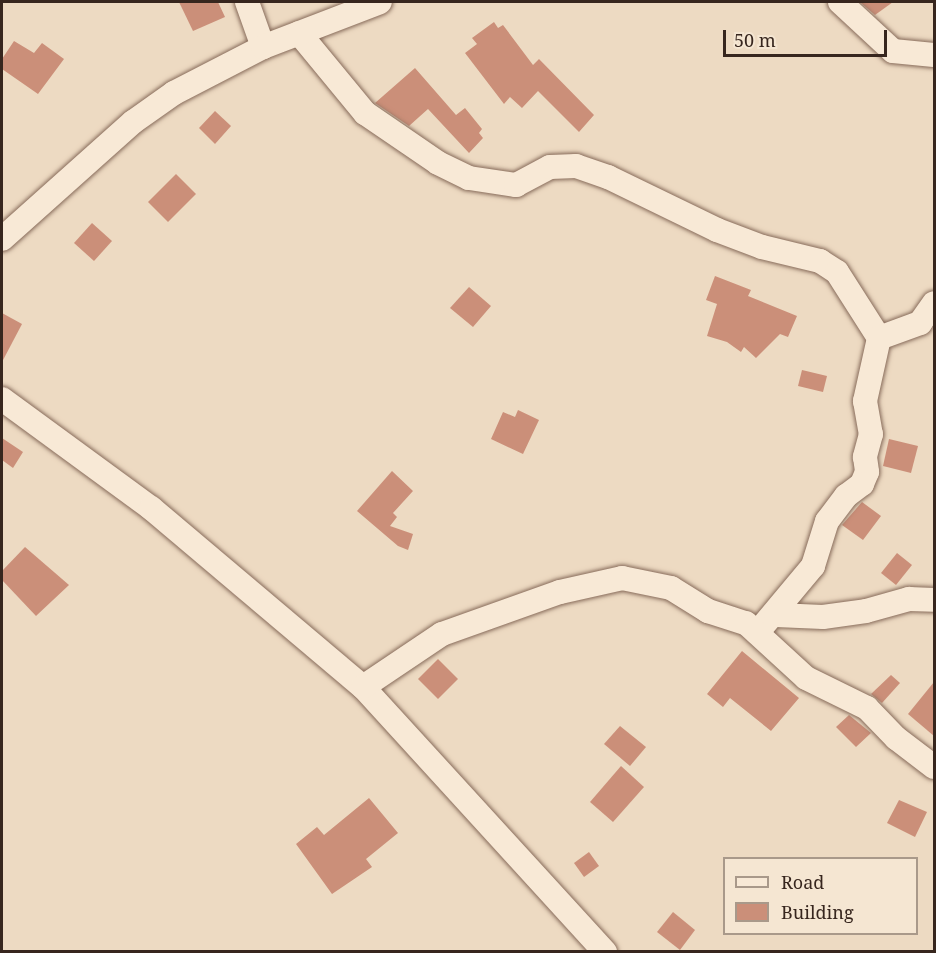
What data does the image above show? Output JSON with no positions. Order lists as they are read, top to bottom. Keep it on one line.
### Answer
{"legend":["Road","Building"],"scale_bar":"50 m"}
